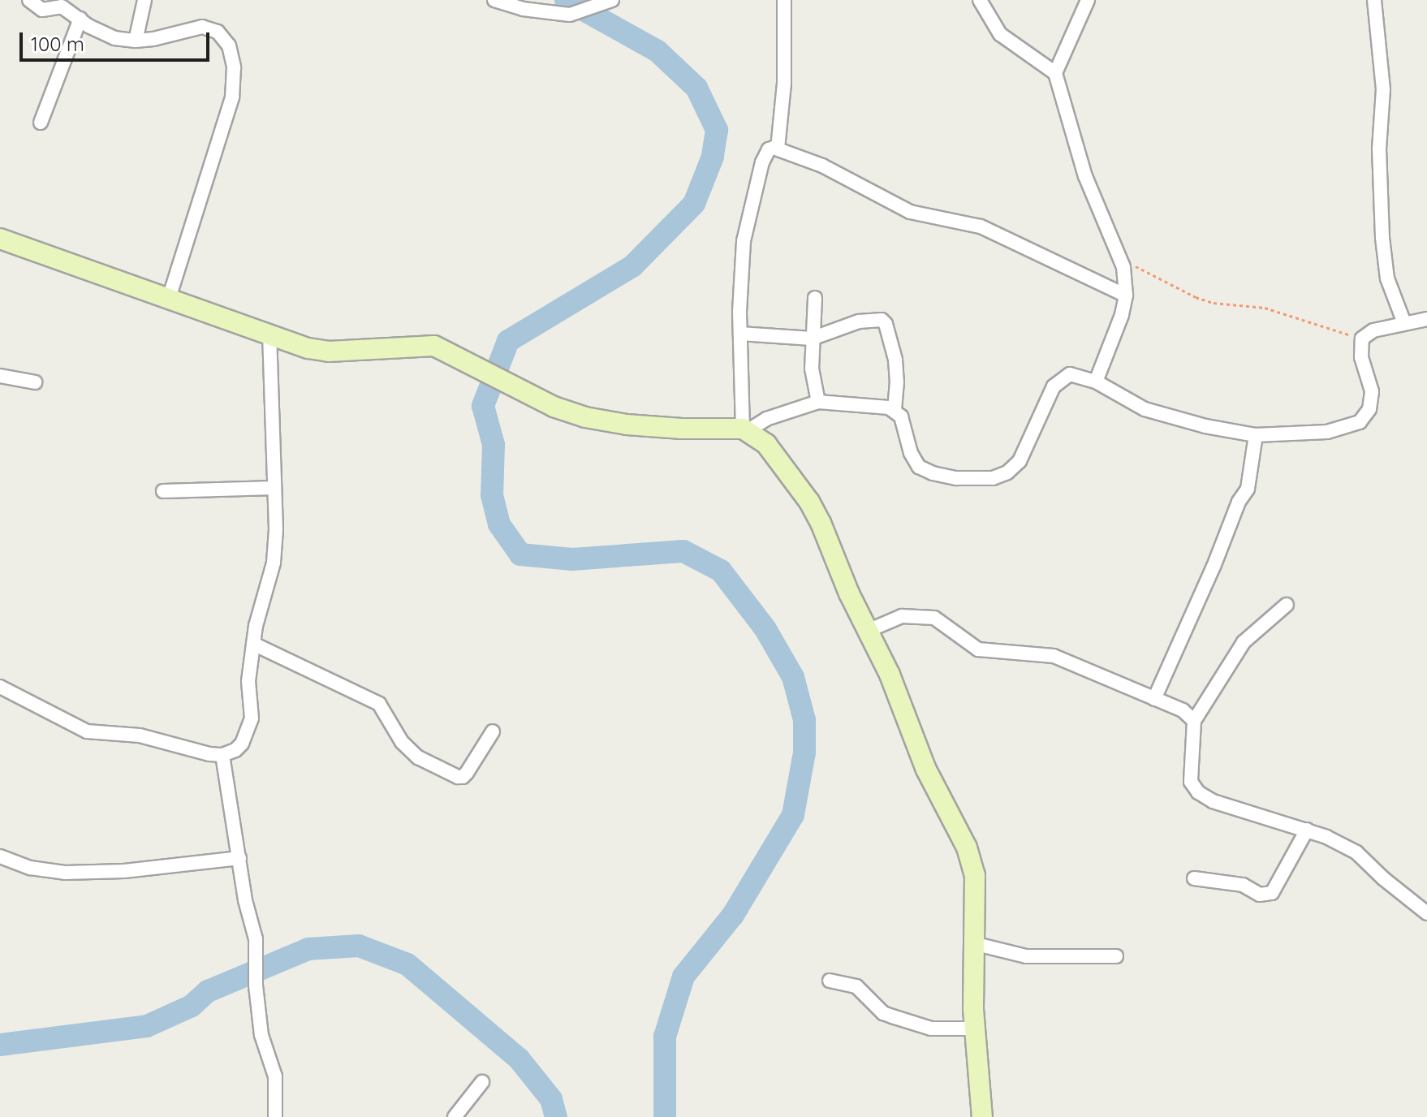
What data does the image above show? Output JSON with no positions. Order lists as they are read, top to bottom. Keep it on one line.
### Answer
{"scale_bar":"100 m"}
